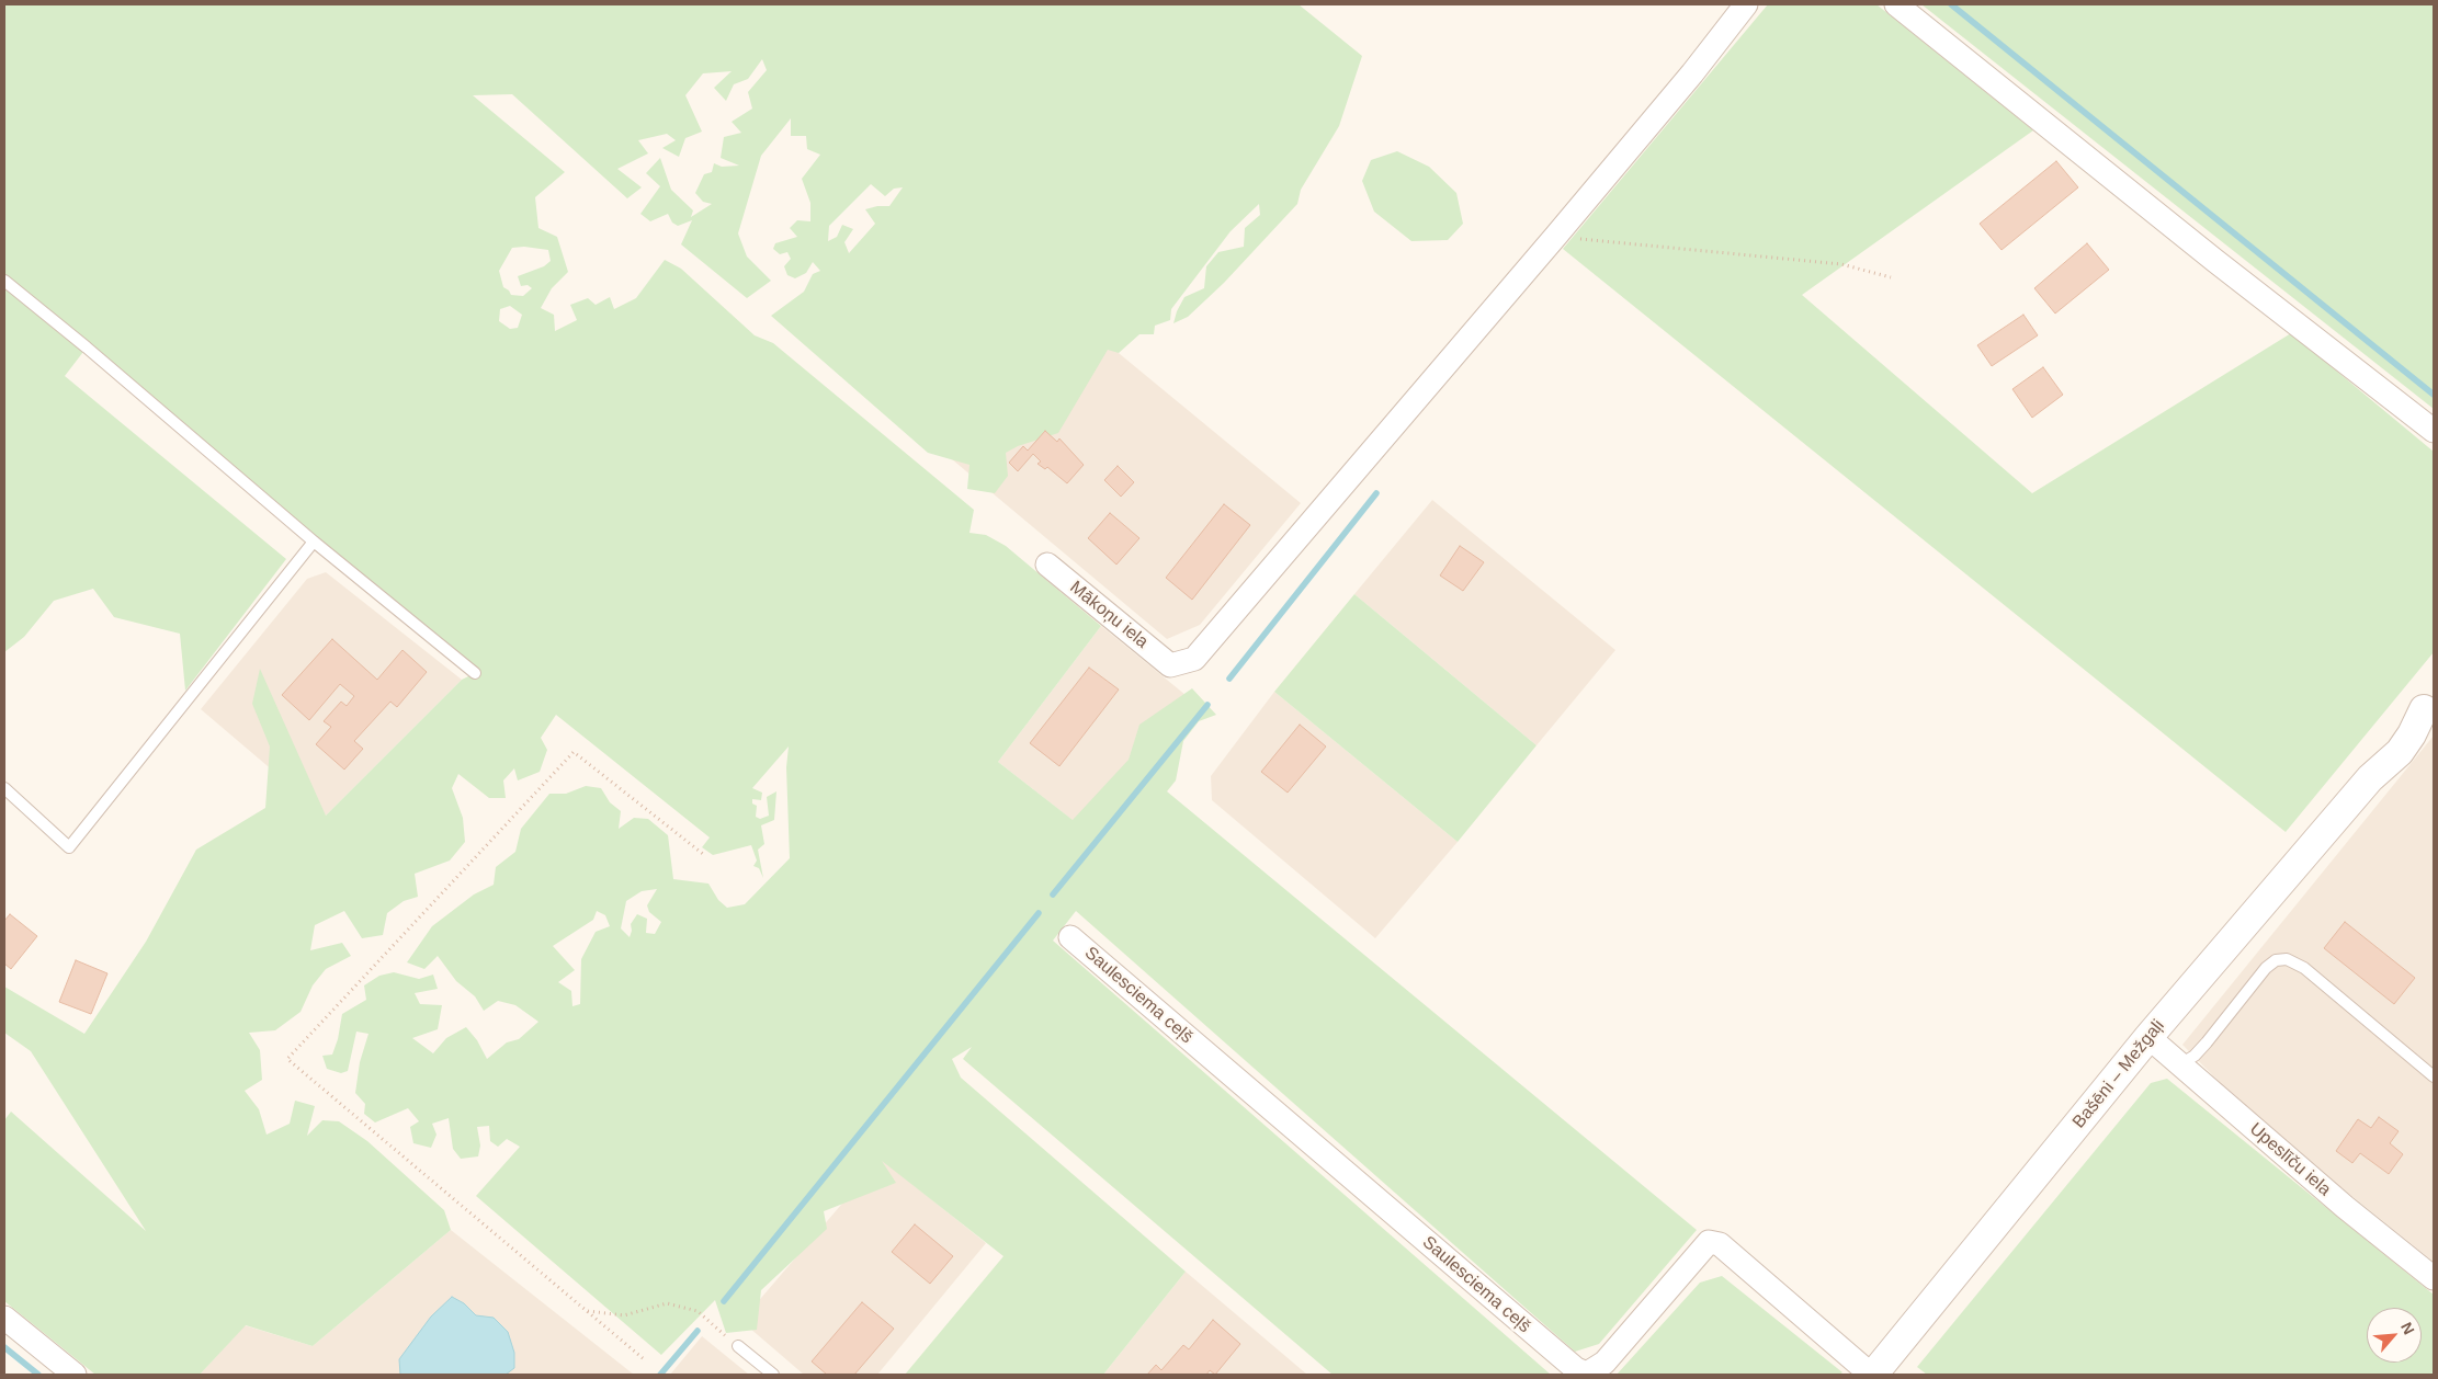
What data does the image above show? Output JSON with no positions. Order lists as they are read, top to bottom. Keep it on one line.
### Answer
{"streets":{"street":["Mākoņu iela","Saulesciema ceļš","Bašēni – Mežgaļi","Upeslīču iela"]},"crossings":[["Saulesciema ceļš","Bašēni – Mežgaļi"],["Bašēni – Mežgaļi","Upeslīču iela"]],"north":"top right"}
